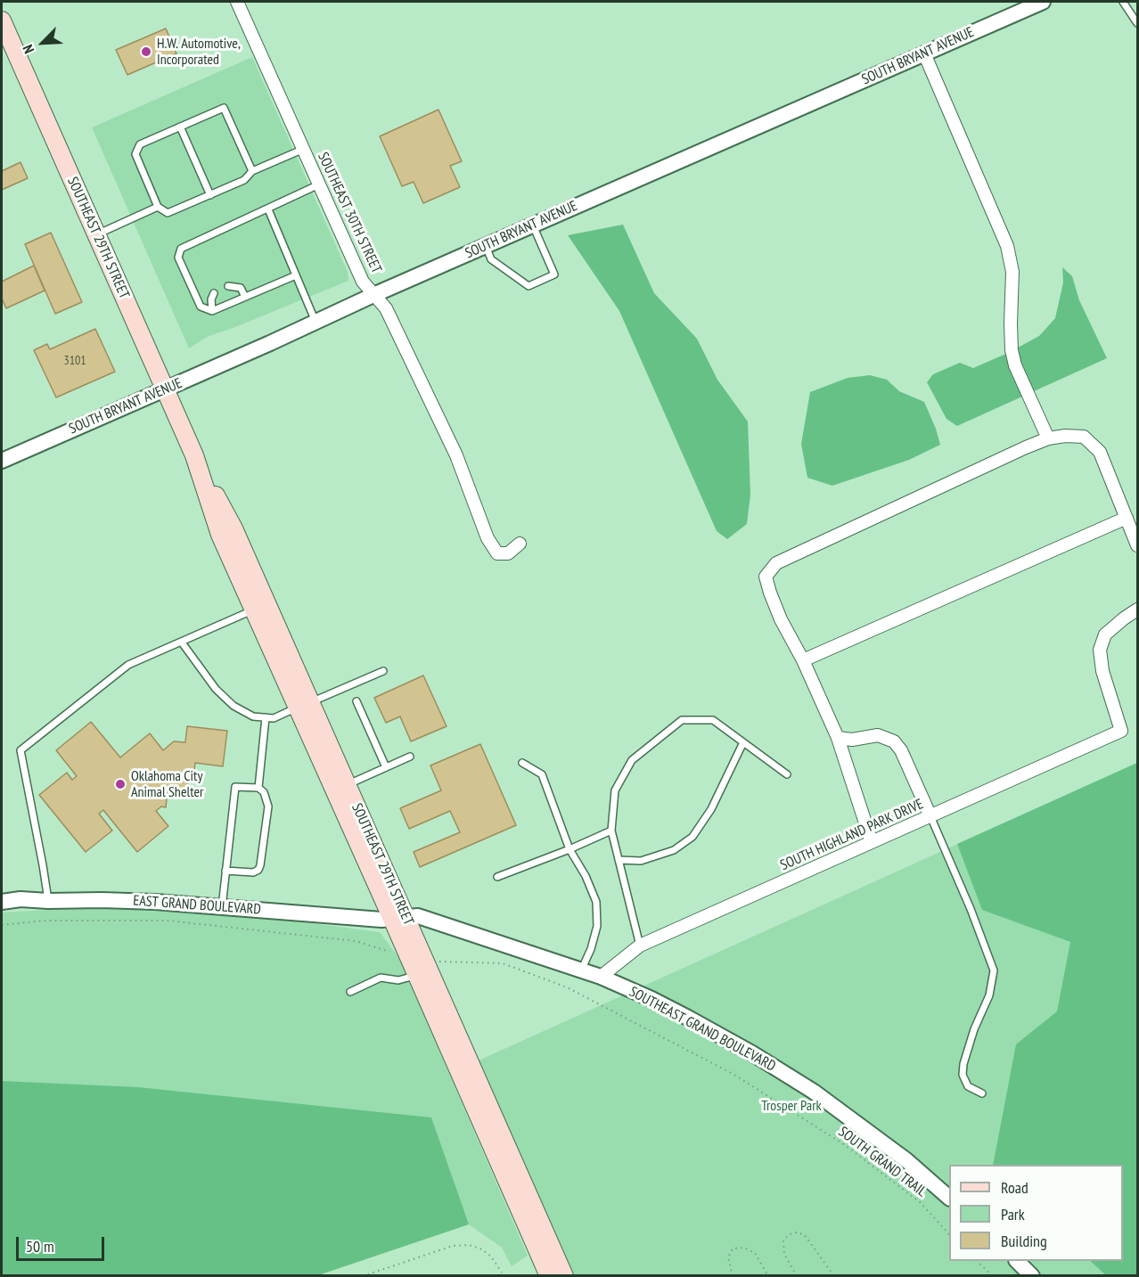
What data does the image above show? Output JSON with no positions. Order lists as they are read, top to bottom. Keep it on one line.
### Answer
{"streets":{"main road":["SOUTHEAST 29TH STREET"],"street":["SOUTH BRYANT AVENUE","SOUTHEAST 30TH STREET","SOUTH HIGHLAND PARK DRIVE","EAST GRAND BOULEVARD","SOUTHEAST GRAND BOULEVARD"],"path":["SOUTH GRAND TRAIL"]},"crossings":[["SOUTH BRYANT AVENUE","SOUTHEAST 30TH STREET"],["SOUTH BRYANT AVENUE","SOUTHEAST 29TH STREET"],["SOUTHEAST 29TH STREET","EAST GRAND BOULEVARD"],["SOUTHEAST 29TH STREET","SOUTHEAST GRAND BOULEVARD"],["SOUTHEAST 29TH STREET","SOUTH GRAND TRAIL"],["SOUTH HIGHLAND PARK DRIVE","SOUTHEAST GRAND BOULEVARD"],["EAST GRAND BOULEVARD","SOUTHEAST GRAND BOULEVARD"]],"parks":["Trosper Park"],"places":["H.W. Automotive, Incorporated","Oklahoma City Animal Shelter"],"house_numbers":["3101"],"legend":["Road","Park","Building"],"scale_bar":"50 m","north":"bottom left"}
